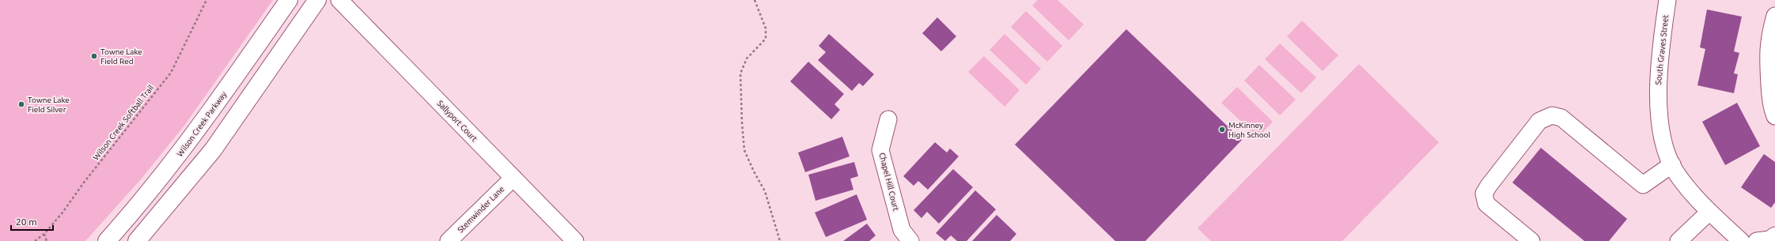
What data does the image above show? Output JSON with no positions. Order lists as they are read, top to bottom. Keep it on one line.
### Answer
{"streets":{"main road":["Wilson Creek Parkway"],"street":["South Graves Street","Sallyport Court","Chapel Hill Court","Stemwinder Lane"],"path":["Wilson Creek Softball Trail"]},"crossings":[["Sallyport Court","Stemwinder Lane"]],"places":["Towne Lake Field Red","Towne Lake Field Silver","McKinney High School"],"scale_bar":"20 m"}
